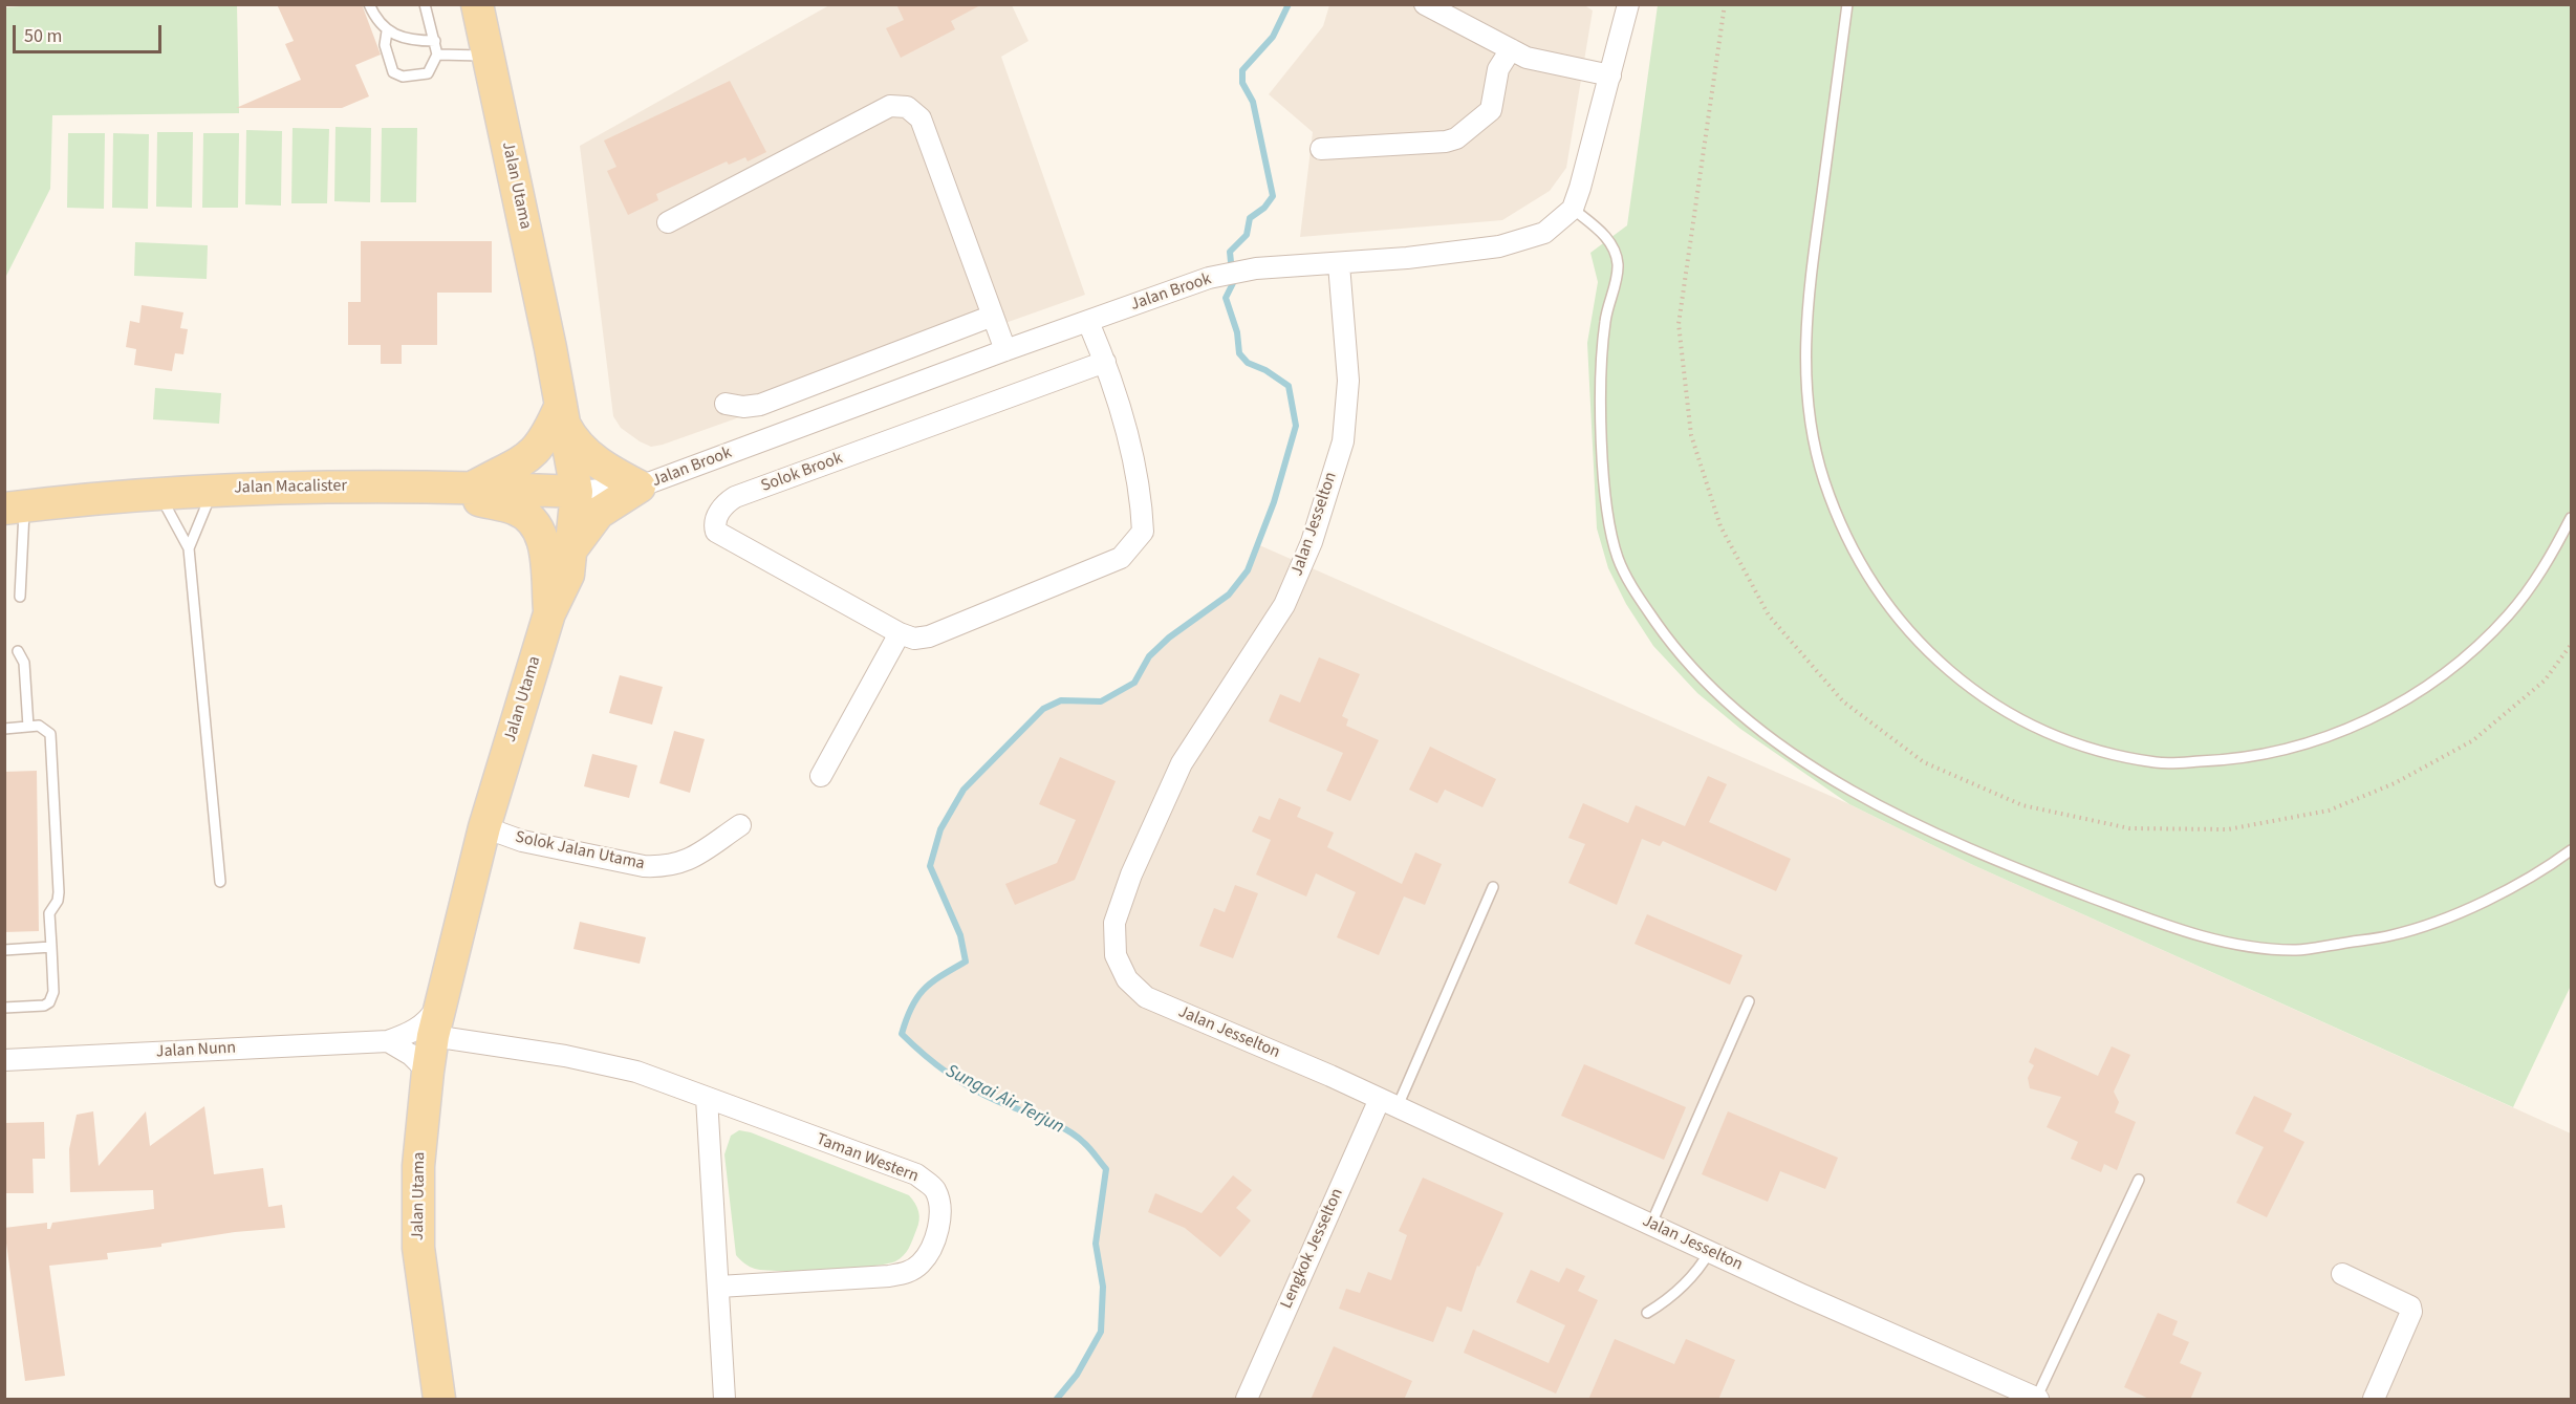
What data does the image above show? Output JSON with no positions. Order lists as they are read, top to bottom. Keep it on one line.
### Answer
{"streets":{"main road":["Jalan Utama","Jalan Macalister"],"street":["Jalan Brook","Solok Brook","Jalan Jesselton","Solok Jalan Utama","Jalan Nunn","Taman Western","Lengkok Jesselton"]},"crossings":[["Jalan Utama","Jalan Brook"],["Jalan Utama","Jalan Macalister"],["Jalan Utama","Solok Jalan Utama"],["Jalan Utama","Jalan Nunn"],["Jalan Utama","Taman Western"],["Jalan Brook","Solok Brook"],["Jalan Brook","Jalan Macalister"],["Jalan Brook","Jalan Jesselton"],["Jalan Jesselton","Lengkok Jesselton"]],"water":["Sungai Air Terjun"],"scale_bar":"50 m"}
